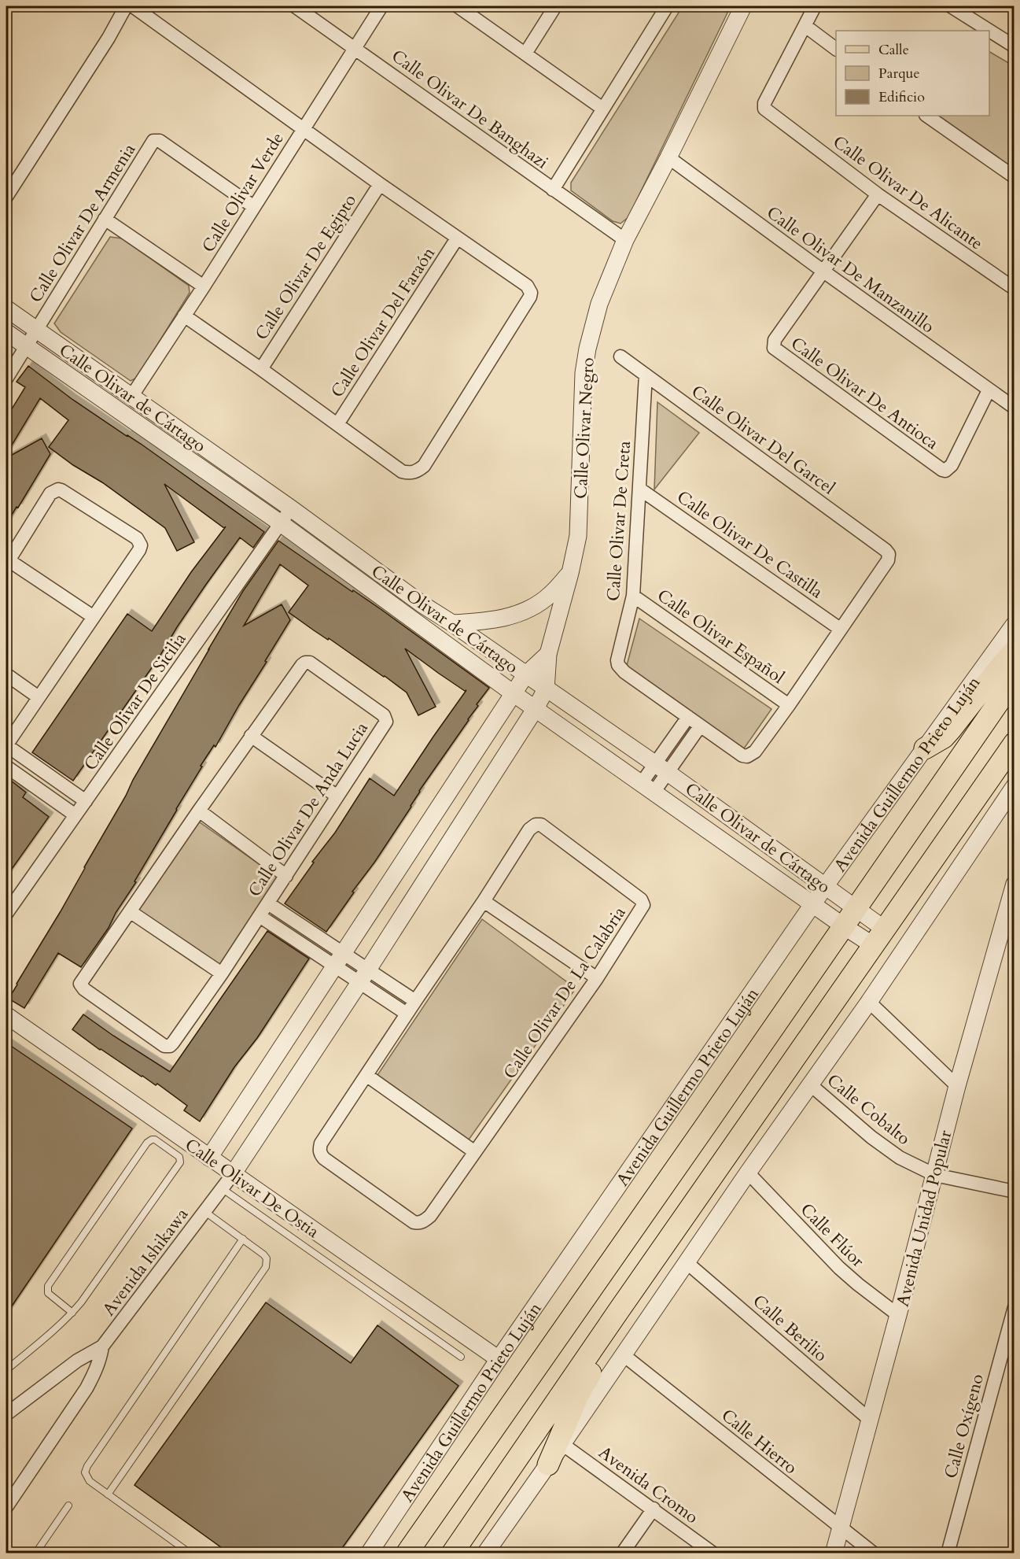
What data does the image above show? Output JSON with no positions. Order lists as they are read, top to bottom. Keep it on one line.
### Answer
{"streets":{"main road":["Avenida Guillermo Prieto Luján"],"street":["Calle Olivar De Banghazi","Calle Olivar Verde","Calle Olivar De Alicante","Calle Olivar De Armenia","Calle Olivar De Egipto","Calle Olivar De Manzanillo","Calle Olivar Del Faraón","Calle Olivar De Antioca","Calle Olivar de Cártago","Calle Olivar Negro","Calle Olivar Del Garcel","Calle Olivar De Creta","Calle Olivar De Castilla","Calle Olivar Español","Calle Olivar De Sicilia","Calle Olivar De Anda Lucia","Calle Olivar De La Calabria","Calle Cobalto","Calle Olivar De Ostia","Avenida Unidad Popular","Calle Flúor","Avenida Ishikawa","Calle Berilio","Calle Oxígeno","Calle Hierro","Avenida Cromo"]},"crossings":[["Calle Olivar De Banghazi","Calle Olivar Verde"],["Calle Olivar De Banghazi","Calle Olivar Negro"],["Calle Olivar Verde","Calle Olivar De Armenia"],["Calle Olivar Verde","Calle Olivar de Cártago"],["Calle Olivar De Alicante","Calle Olivar De Antioca"],["Calle Olivar De Armenia","Calle Olivar de Cártago"],["Calle Olivar De Manzanillo","Calle Olivar De Antioca"],["Calle Olivar De Manzanillo","Calle Olivar Negro"],["Calle Olivar de Cártago","Calle Olivar Negro"],["Calle Olivar de Cártago","Calle Olivar De Sicilia"],["Calle Olivar de Cártago","Avenida Guillermo Prieto Luján"],["Calle Olivar Del Garcel","Calle Olivar De Creta"],["Calle Olivar De Creta","Calle Olivar De Castilla"],["Calle Olivar De Creta","Calle Olivar Español"],["Avenida Guillermo Prieto Luján","Calle Olivar De Ostia"],["Calle Cobalto","Avenida Unidad Popular"],["Calle Olivar De Ostia","Avenida Ishikawa"],["Avenida Unidad Popular","Calle Flúor"],["Avenida Unidad Popular","Calle Berilio"],["Avenida Unidad Popular","Calle Hierro"]],"legend":["Calle","Parque","Edificio"]}
